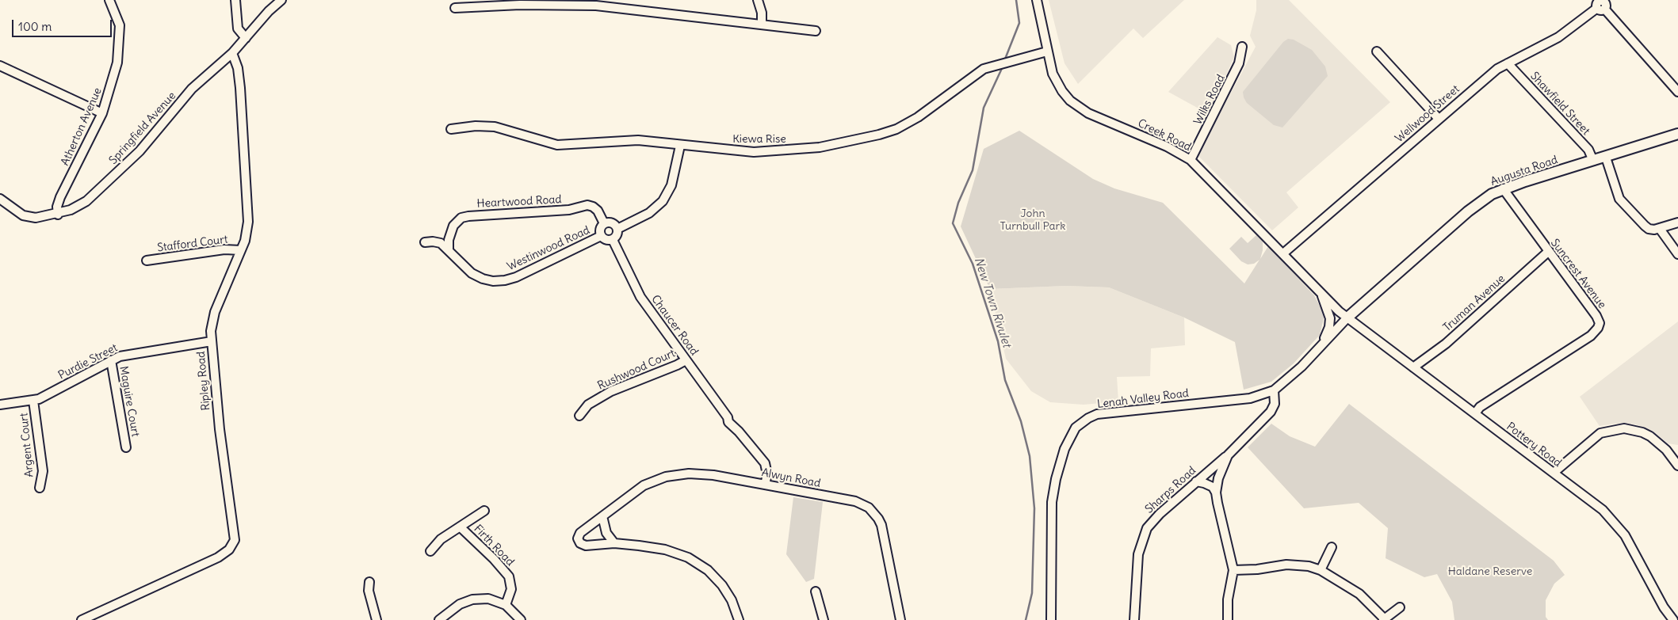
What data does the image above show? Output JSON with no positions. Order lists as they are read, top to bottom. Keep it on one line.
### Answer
{"streets":{"main road":["Augusta Road"],"street":["Wilks Road","Shawfield Street","Wellwood Street","Atherton Avenue","Springfield Avenue","Creek Road","Kiewa Rise","Heartwood Road","Stafford Court","Westinwood Road","Suncrest Avenue","Truman Avenue","Chaucer Road","Purdie Street","Rushwood Court","Ripley Road","Lenah Valley Road","Maguire Court","Argent Court","Pottery Road","Alwyn Road","Sharps Road","Firth Road"]},"crossings":[["Wilks Road","Creek Road"],["Shawfield Street","Wellwood Street"],["Shawfield Street","Augusta Road"],["Wellwood Street","Creek Road"],["Atherton Avenue","Springfield Avenue"],["Springfield Avenue","Ripley Road"],["Creek Road","Kiewa Rise"],["Creek Road","Augusta Road"],["Creek Road","Lenah Valley Road"],["Creek Road","Pottery Road"],["Augusta Road","Suncrest Avenue"],["Augusta Road","Lenah Valley Road"],["Augusta Road","Pottery Road"],["Heartwood Road","Westinwood Road"],["Heartwood Road","Chaucer Road"],["Stafford Court","Ripley Road"],["Westinwood Road","Chaucer Road"],["Suncrest Avenue","Truman Avenue"],["Suncrest Avenue","Pottery Road"],["Truman Avenue","Pottery Road"],["Chaucer Road","Rushwood Court"],["Chaucer Road","Alwyn Road"],["Purdie Street","Ripley Road"],["Purdie Street","Maguire Court"],["Purdie Street","Argent Court"],["Lenah Valley Road","Pottery Road"],["Lenah Valley Road","Sharps Road"]],"water":["New Town Rivulet"],"parks":["John Turnbull Park","Haldane Reserve"],"scale_bar":"100 m"}
